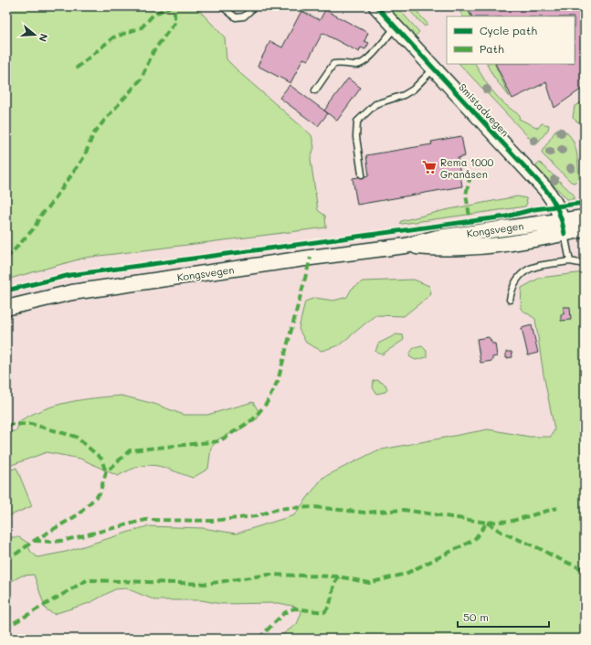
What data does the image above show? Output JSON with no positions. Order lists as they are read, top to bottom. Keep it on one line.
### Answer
{"streets":{"main road":["Smistadvegen","Kongsvegen"]},"crossings":[["Smistadvegen","Kongsvegen"]],"places":{"supermarket":["Rema 1000 Granåsen"]},"legend":["Cycle path","Path"],"scale_bar":"50 m","north":"right"}
